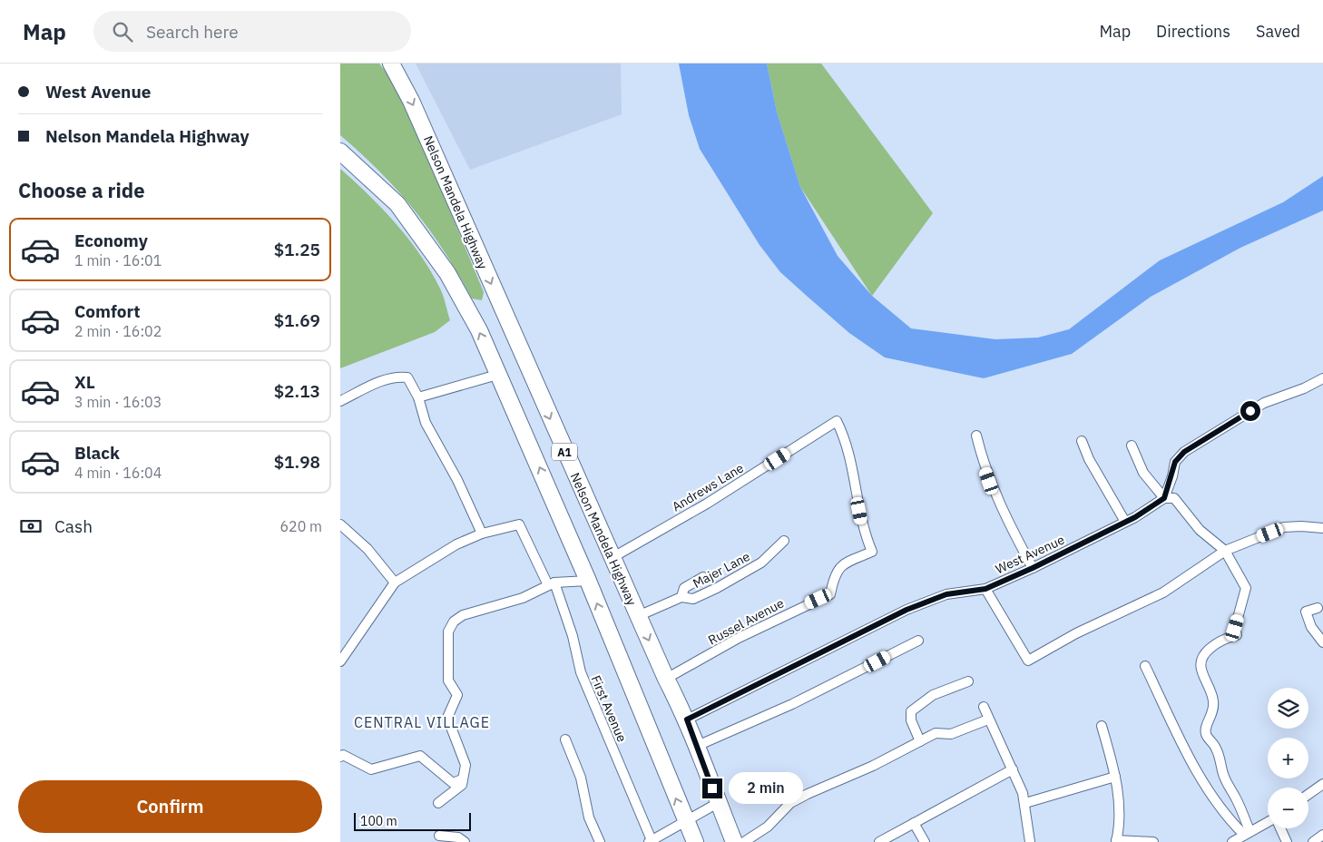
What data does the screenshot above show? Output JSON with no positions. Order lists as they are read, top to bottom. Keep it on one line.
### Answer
{"streets":{"highway":["Nelson Mandela Highway","A1"],"street":["Andrews Lane","West Avenue","Majer Lane","Russel Avenue","First Avenue"]},"crossings":[["Nelson Mandela Highway","Andrews Lane"],["Nelson Mandela Highway","West Avenue"],["Nelson Mandela Highway","Majer Lane"],["Nelson Mandela Highway","Russel Avenue"],["Andrews Lane","Russel Avenue"]],"districts":["CENTRAL VILLAGE"],"scale_bar":"100 m","page":{"header":"Map","search":"Search here","nav":["Map","Directions","Saved"],"banner":["West Avenue","Nelson Mandela Highway"],"heading":"Choose a ride","list":[{"name":"Economy","note":"1 min · 16:01","value":"$1.25"},{"name":"Comfort","note":"2 min · 16:02","value":"$1.69"},{"name":"XL","note":"3 min · 16:03","value":"$2.13"},{"name":"Black","note":"4 min · 16:04","value":"$1.98"}],"pay":["Cash","620 m"],"map_buttons":["+","−"],"buttons":"Confirm","bubble":"2 min","scale":"100 m"}}
